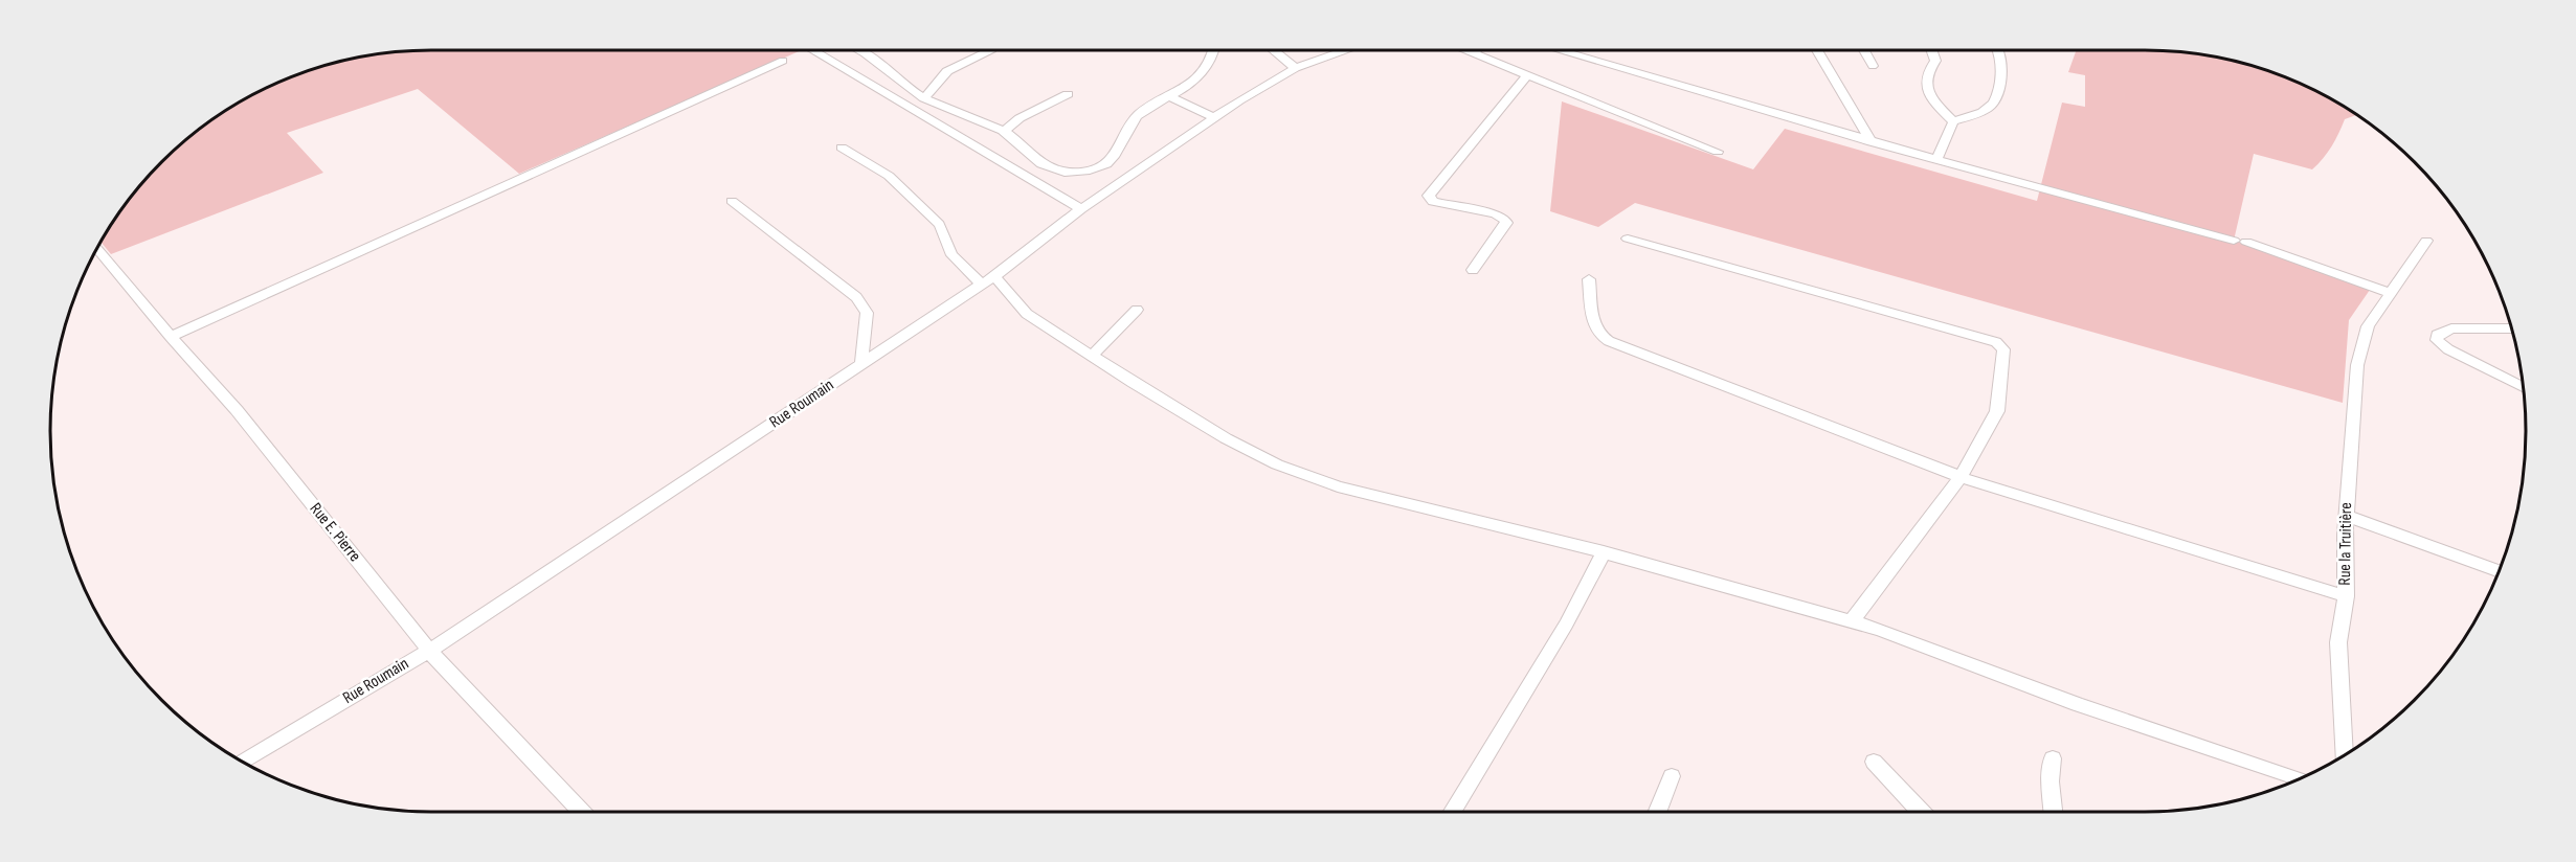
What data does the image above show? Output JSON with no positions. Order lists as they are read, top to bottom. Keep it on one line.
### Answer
{"streets":{"street":["Rue Roumain","Rue E. Pierre","Rue la Truitière"]},"crossings":[["Rue Roumain","Rue E. Pierre"]]}
